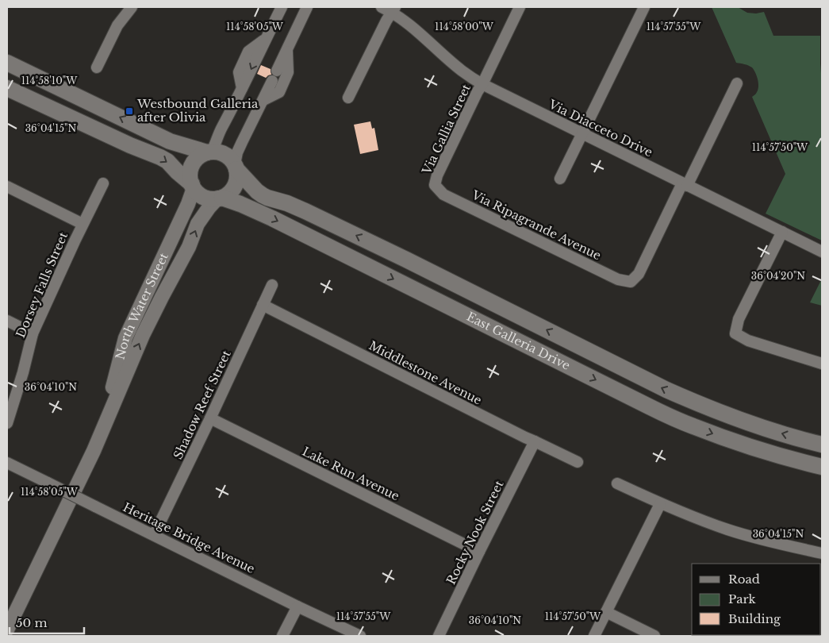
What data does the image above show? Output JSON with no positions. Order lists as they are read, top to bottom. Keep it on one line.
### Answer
{"streets":{"main road":["East Galleria Drive"],"street":["Via Diacceto Drive","Via Gallia Street","Via Ripagrande Avenue","Dorsey Falls Street","North Water Street","Middlestone Avenue","Shadow Reef Street","Lake Run Avenue","Rocky Nook Street","Heritage Bridge Avenue"]},"crossings":[["Via Diacceto Drive","Via Gallia Street"],["Via Diacceto Drive","Via Ripagrande Avenue"],["Via Gallia Street","Via Ripagrande Avenue"],["North Water Street","East Galleria Drive"],["Middlestone Avenue","Shadow Reef Street"],["Middlestone Avenue","Rocky Nook Street"],["Shadow Reef Street","Lake Run Avenue"],["Shadow Reef Street","Heritage Bridge Avenue"],["Lake Run Avenue","Rocky Nook Street"]],"places":{"transit":["Westbound Galleria after Olivia"]},"legend":["Road","Park","Building"],"scale_bar":"50 m","coordinates":["114°58'05\"W","114°58'00\"W","114°57'55\"W","114°58'10\"W","36°04'15\"N","114°57'50\"W","36°04'20\"N","36°04'10\"N"]}
